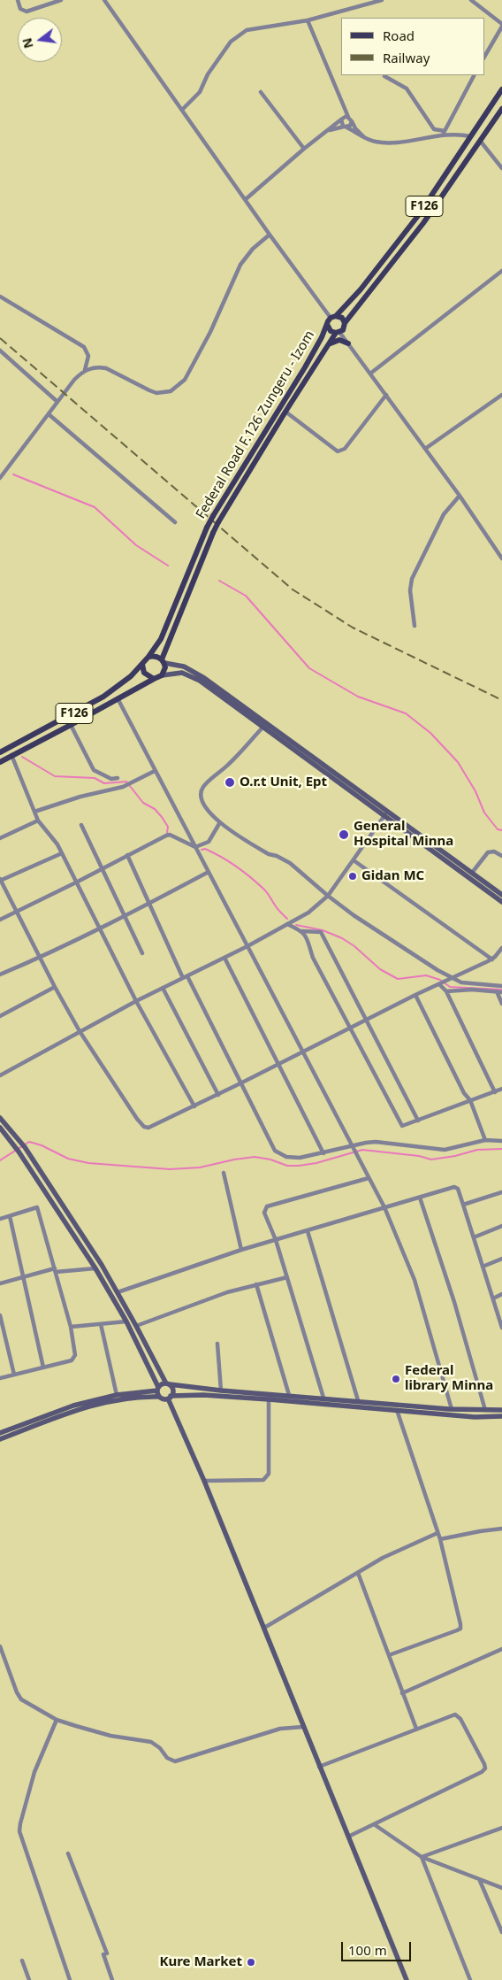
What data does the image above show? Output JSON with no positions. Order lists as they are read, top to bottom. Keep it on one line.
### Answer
{"streets":{"main road":["F126","Federal Road F.126 Zungeru - Izom"]},"crossings":[["F126","Federal Road F.126 Zungeru - Izom"]],"places":["O.r.t Unit, Ept","General Hospital Minna","Gidan MC","Federal library Minna","Kure Market"],"legend":["Road","Railway"],"scale_bar":"100 m","north":"left"}
